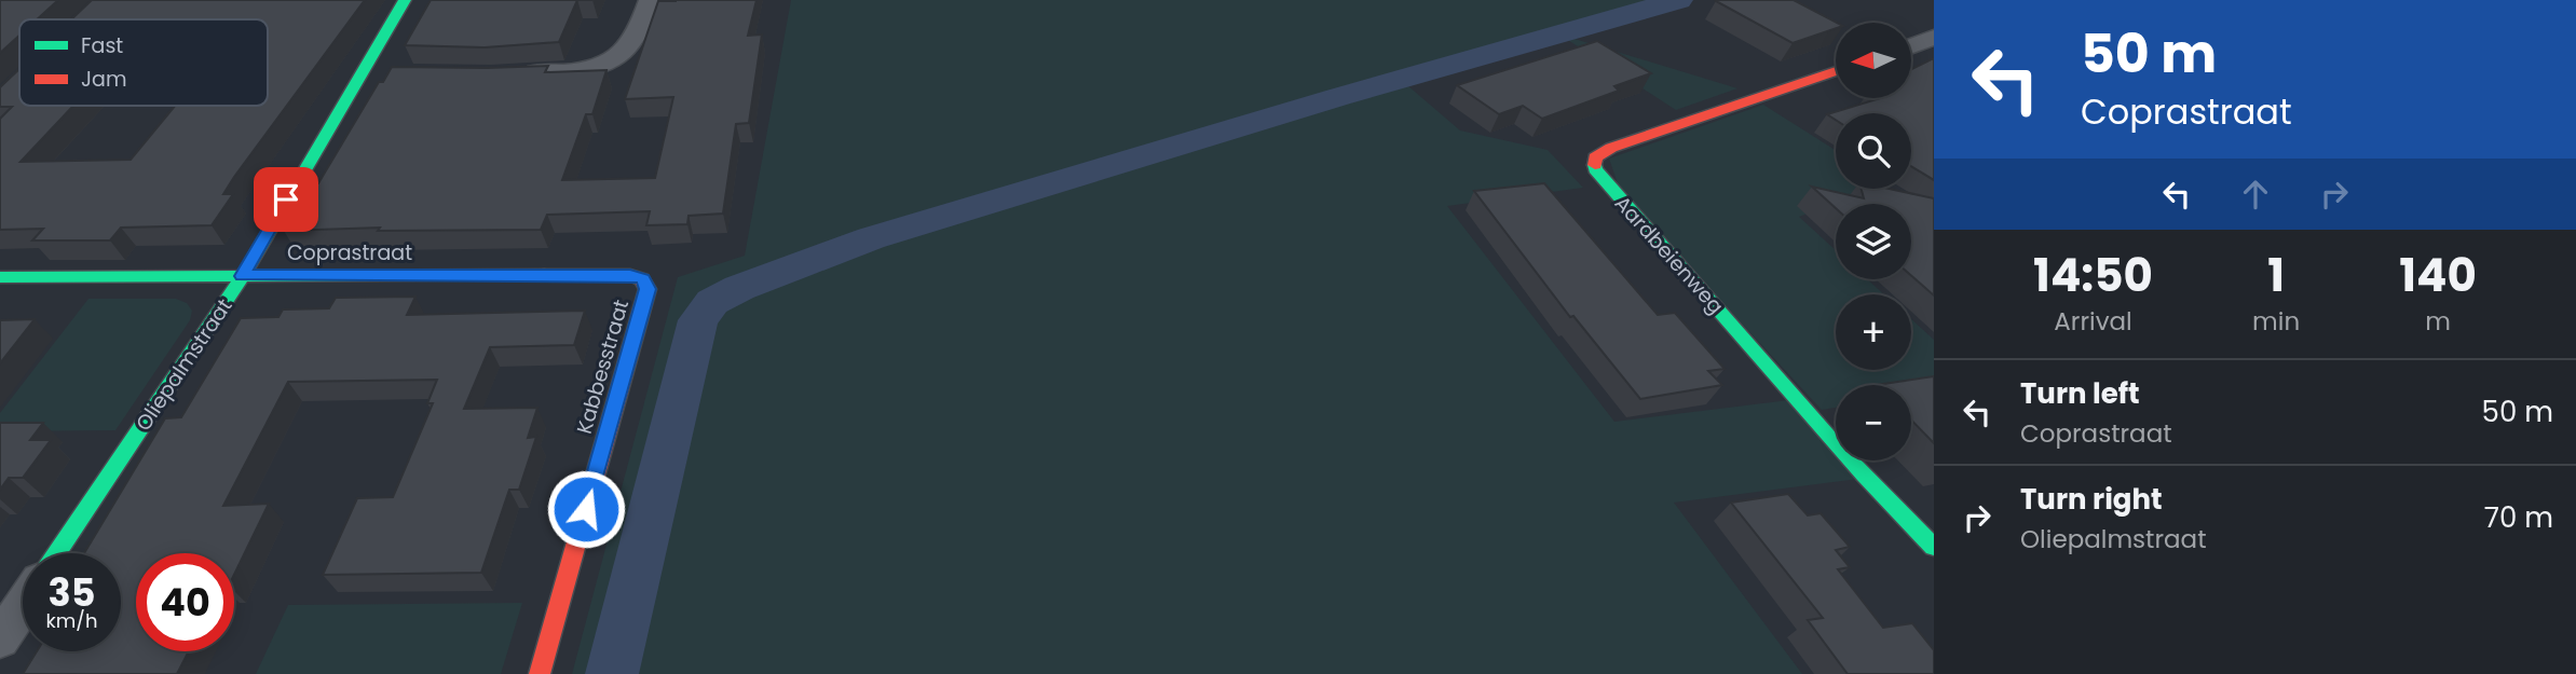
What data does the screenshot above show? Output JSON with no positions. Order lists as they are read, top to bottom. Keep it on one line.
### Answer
{"streets":{"street":["Coprastraat","Aardbeienweg","Oliepalmstraat","Kabbesstraat"]},"crossings":[["Coprastraat","Oliepalmstraat"],["Coprastraat","Kabbesstraat"]],"legend":["Fast","Jam"],"north":"left","page":{"turn":["50 m","Coprastraat"],"map_buttons":["+","−"],"eta":["14:50","Arrival","1","min","140","m"],"list":[{"name":"Turn left","note":"Coprastraat","value":"50 m"},{"name":"Turn right","note":"Oliepalmstraat","value":"70 m"}],"speed":"35 km/h","limit":"40"}}
